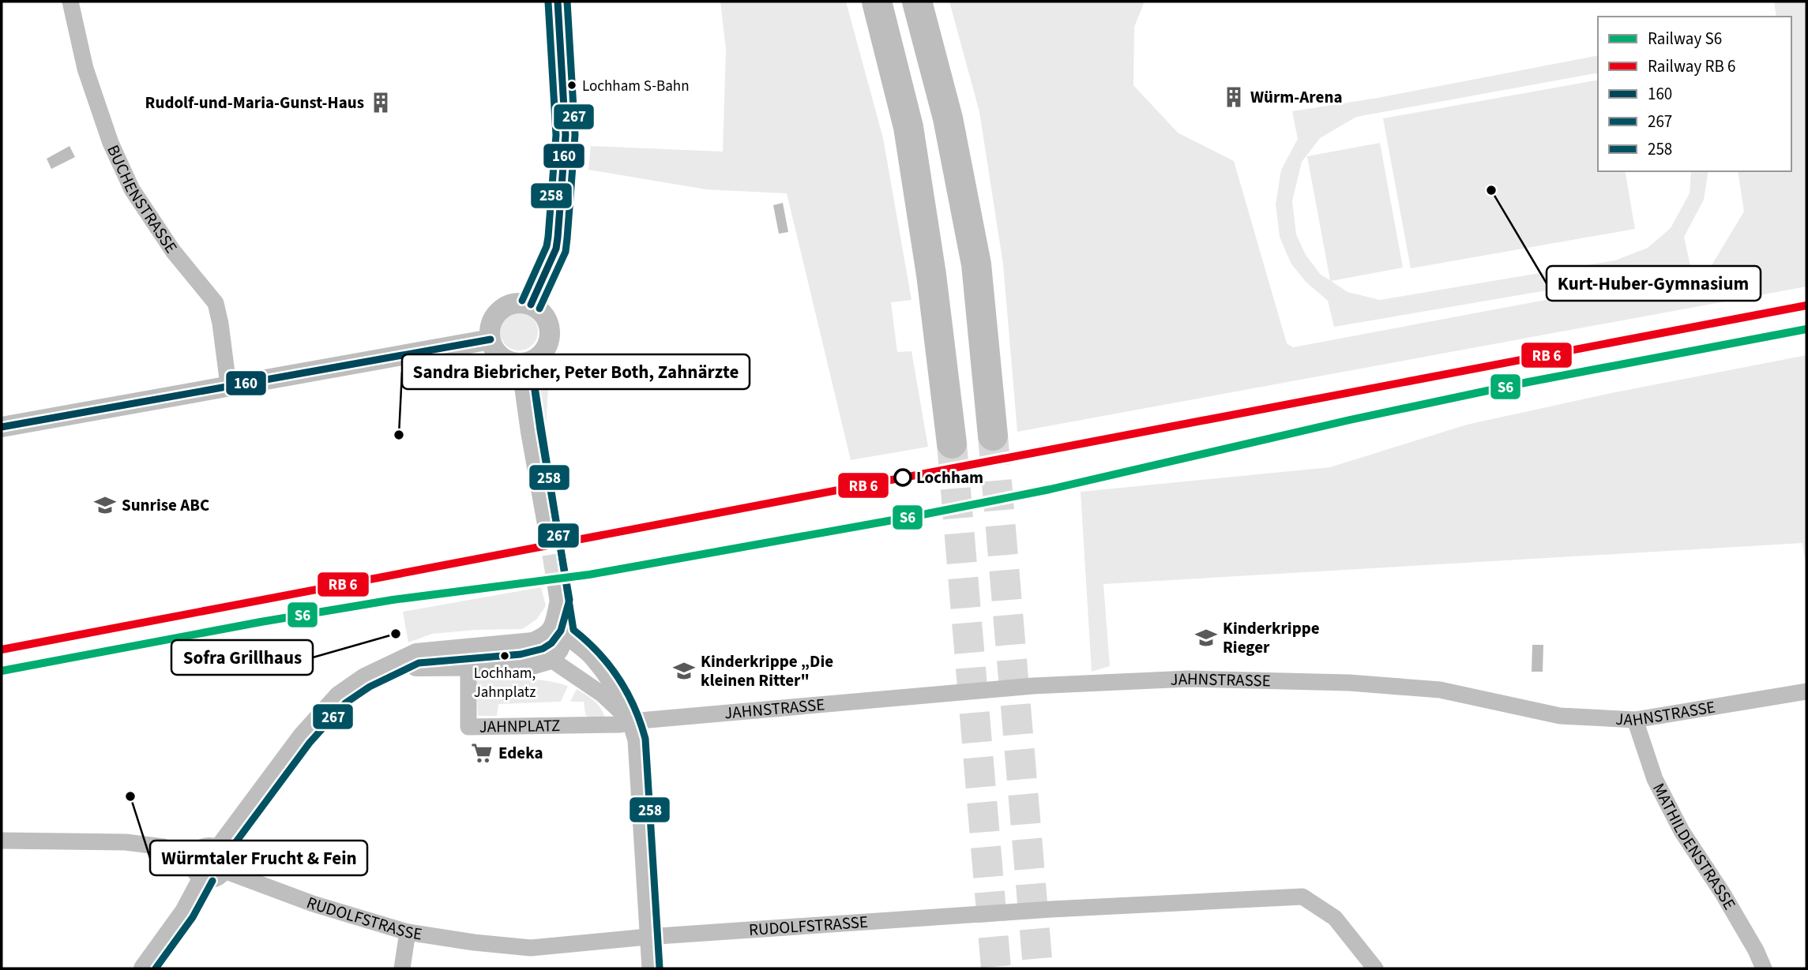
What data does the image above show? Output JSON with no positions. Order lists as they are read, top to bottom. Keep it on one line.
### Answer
{"streets":{"street":["BUCHENSTRASSE","JAHNSTRASSE","JAHNPLATZ","MATHILDENSTRASSE","RUDOLFSTRASSE"]},"crossings":[["JAHNSTRASSE","JAHNPLATZ"],["JAHNSTRASSE","MATHILDENSTRASSE"]],"places":{"other":["Lochham S-Bahn","Kurt-Huber-Gymnasium","Sandra Biebricher, Peter Both, Zahnärzte","Lochham","Sofra Grillhaus","Lochham, Jahnplatz","Würmtaler Frucht & Fein"],"building":["Würm-Arena","Rudolf-und-Maria-Gunst-Haus"],"school or university":["Sunrise ABC","Kinderkrippe Rieger","Kinderkrippe „Die kleinen Ritter\""],"supermarket":["Edeka"]},"lines":["transit line 160","transit line 267","transit line 258","rail line S6"],"legend":["Railway S6","Railway RB 6","160","267","258"]}
